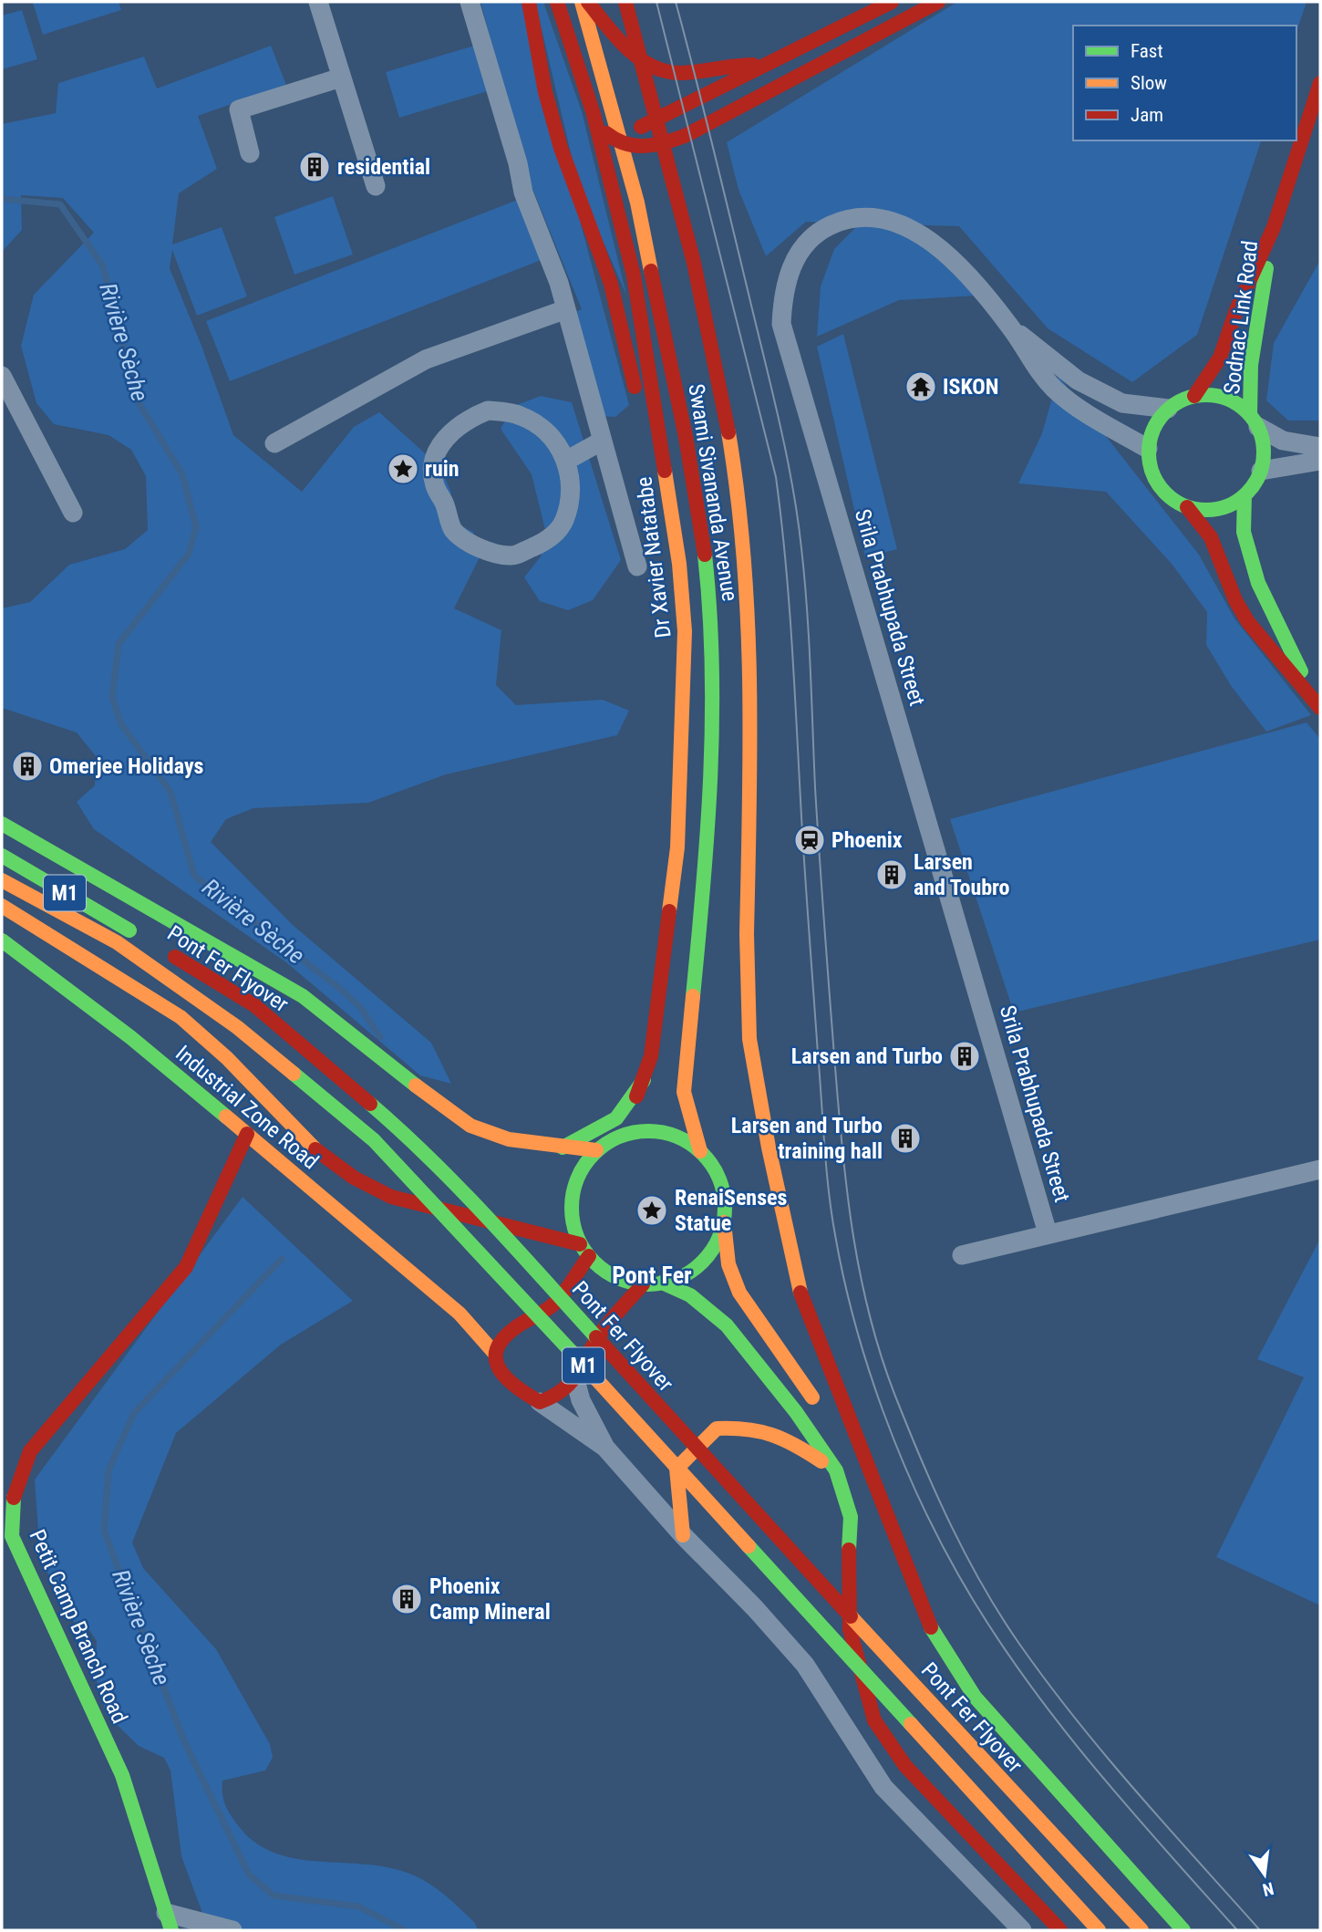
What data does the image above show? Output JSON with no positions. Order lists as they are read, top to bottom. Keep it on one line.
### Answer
{"streets":{"main road":["Sodnac Link Road","Swami Sivananda Avenue","Dr Xavier Natatabe","M1","Pont Fer Flyover","Industrial Zone Road","Petit Camp Branch Road"],"street":["Srila Prabhupada Street"]},"crossings":[["Industrial Zone Road","Petit Camp Branch Road"]],"districts":["Pont Fer"],"water":["Rivière Sèche"],"places":{"building":["residential","Omerjee Holidays","Larsen and Toubro","Larsen and Turbo","Larsen and Turbo training hall","Phoenix Camp Mineral"],"temple":["ISKON"],"place":["ruin","RenaiSenses Statue"],"station":["Phoenix"]},"legend":["Fast","Slow","Jam"],"north":"bottom"}
